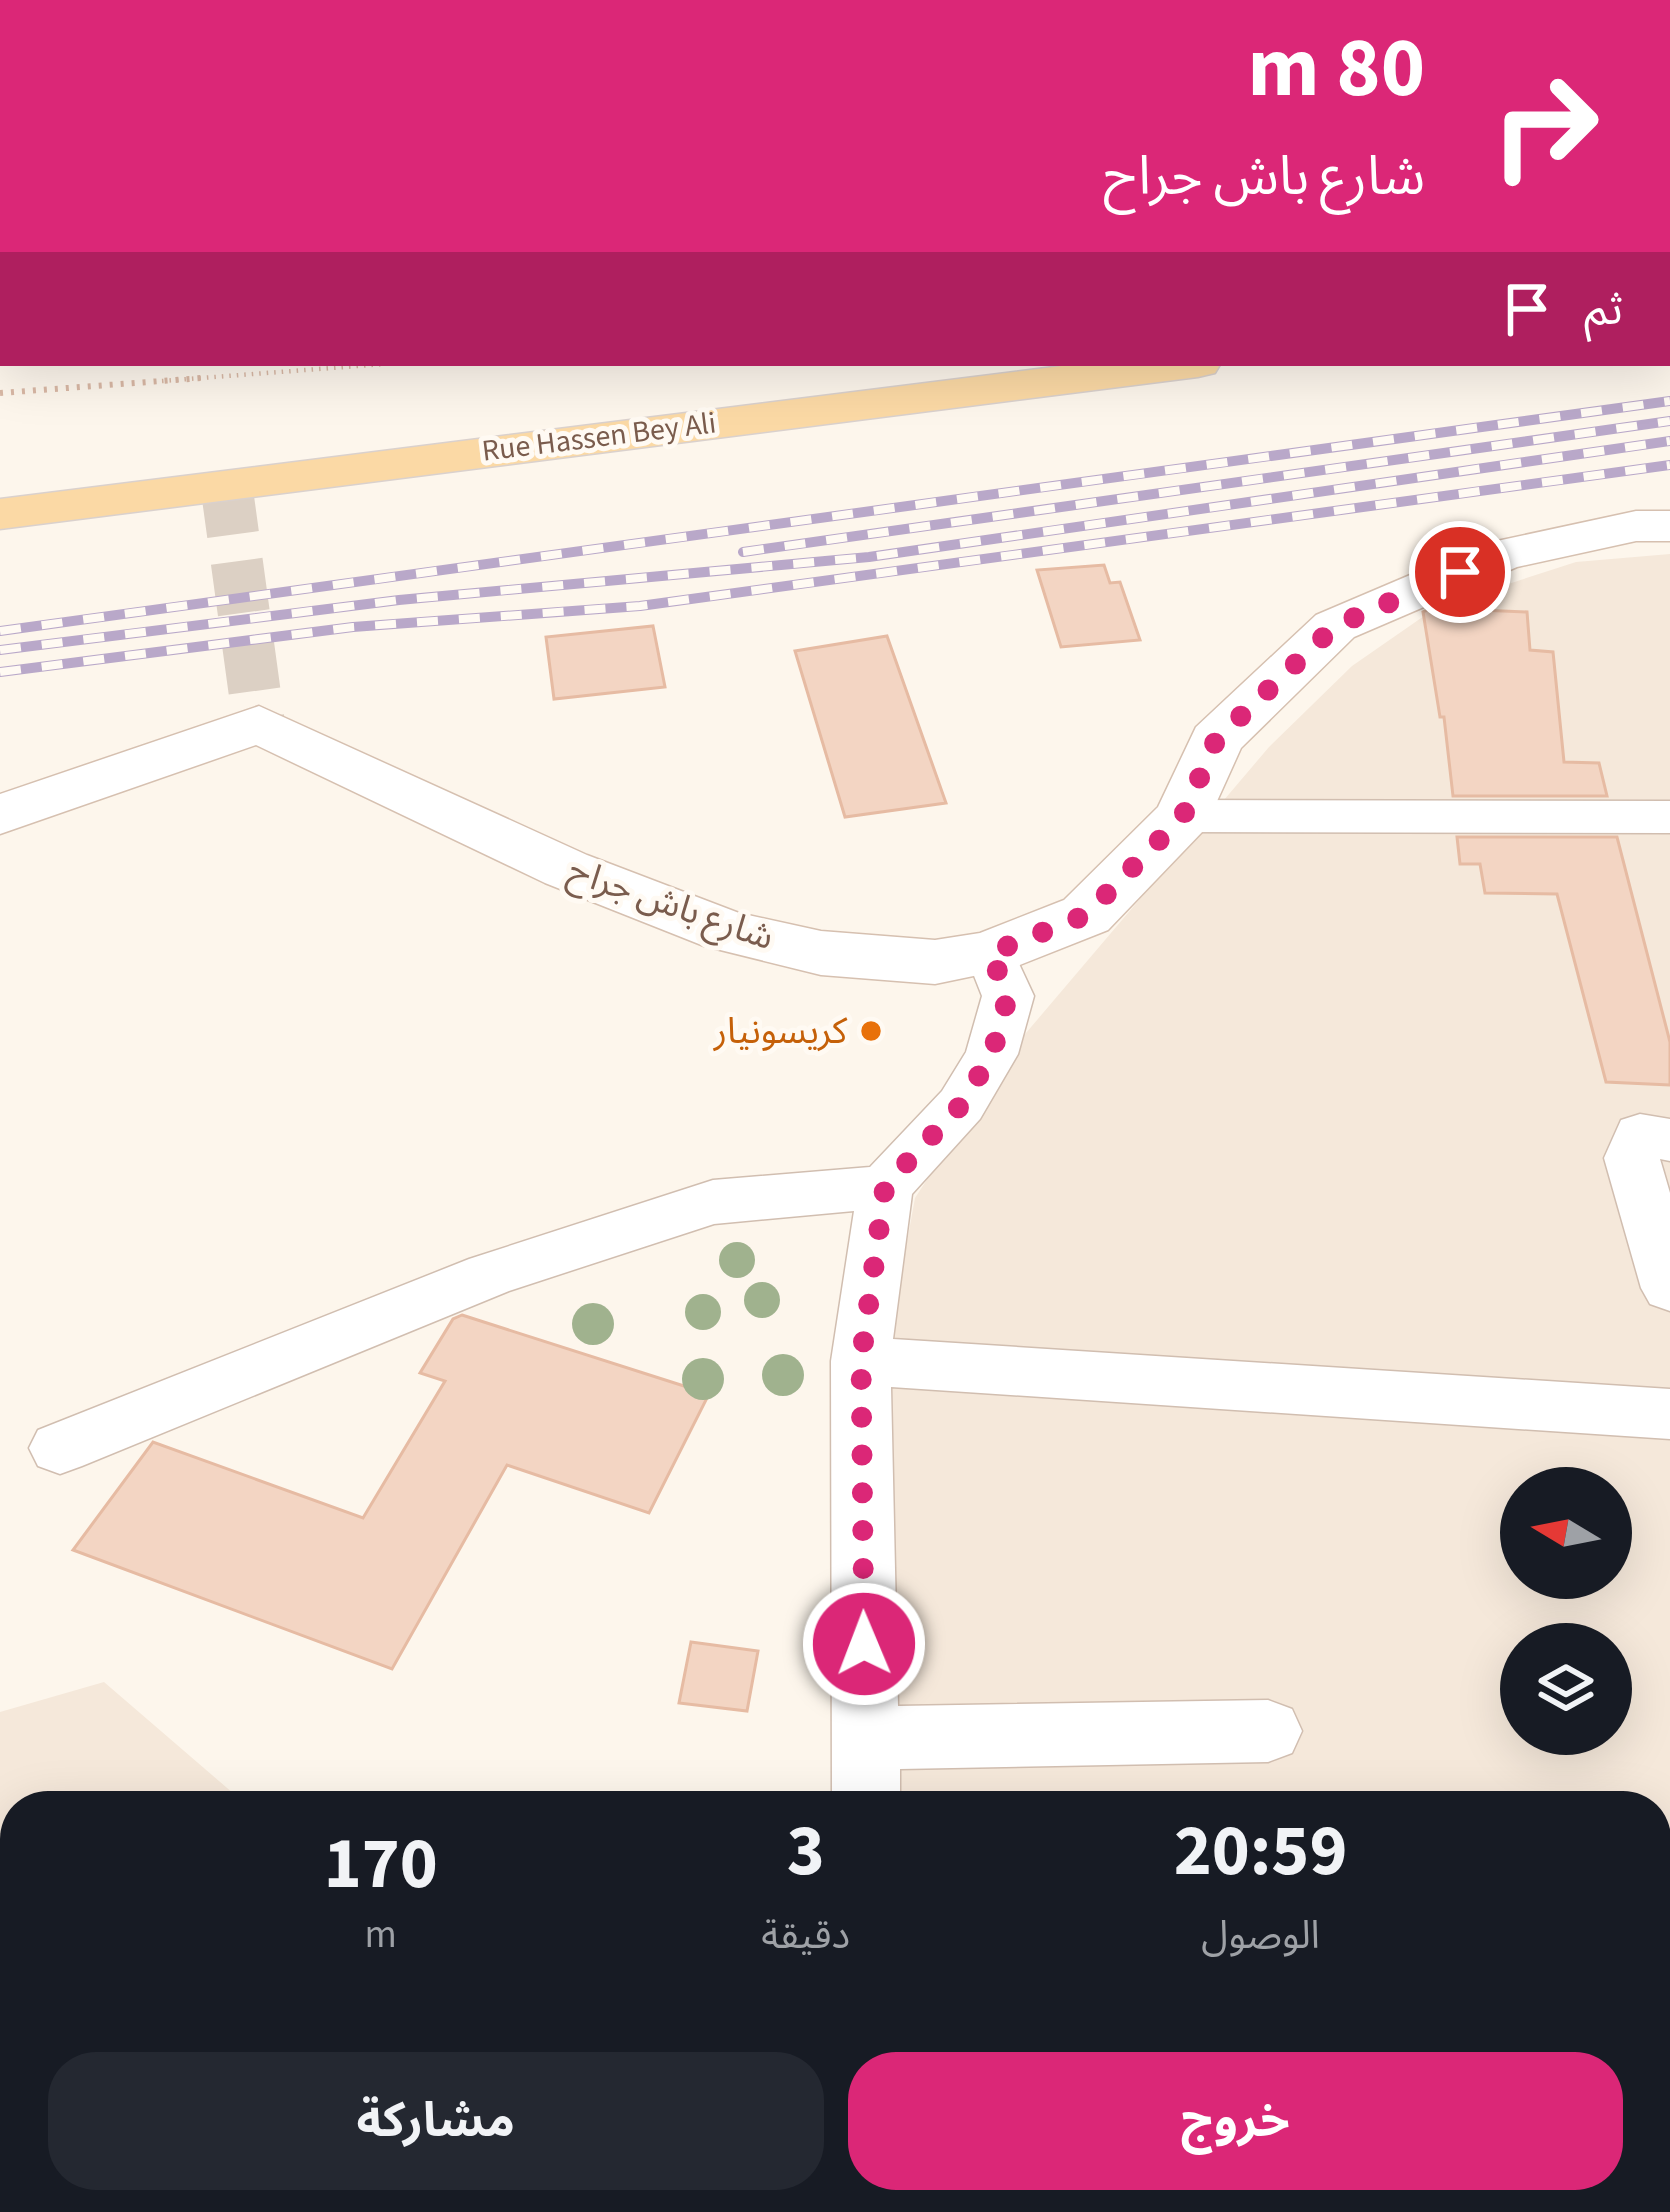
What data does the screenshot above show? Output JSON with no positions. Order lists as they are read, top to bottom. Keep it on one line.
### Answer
{"streets":{"main road":["Rue Hassen Bey Ali","شارع باش جراح"]},"places":["كريسونيار"],"north":"left","page":{"turn":["80 m","شارع باش جراح"],"then":"ثم","eta":["20:59","الوصول","3","دقيقة","170","m"],"buttons":["خروج","مشاركة"]}}
